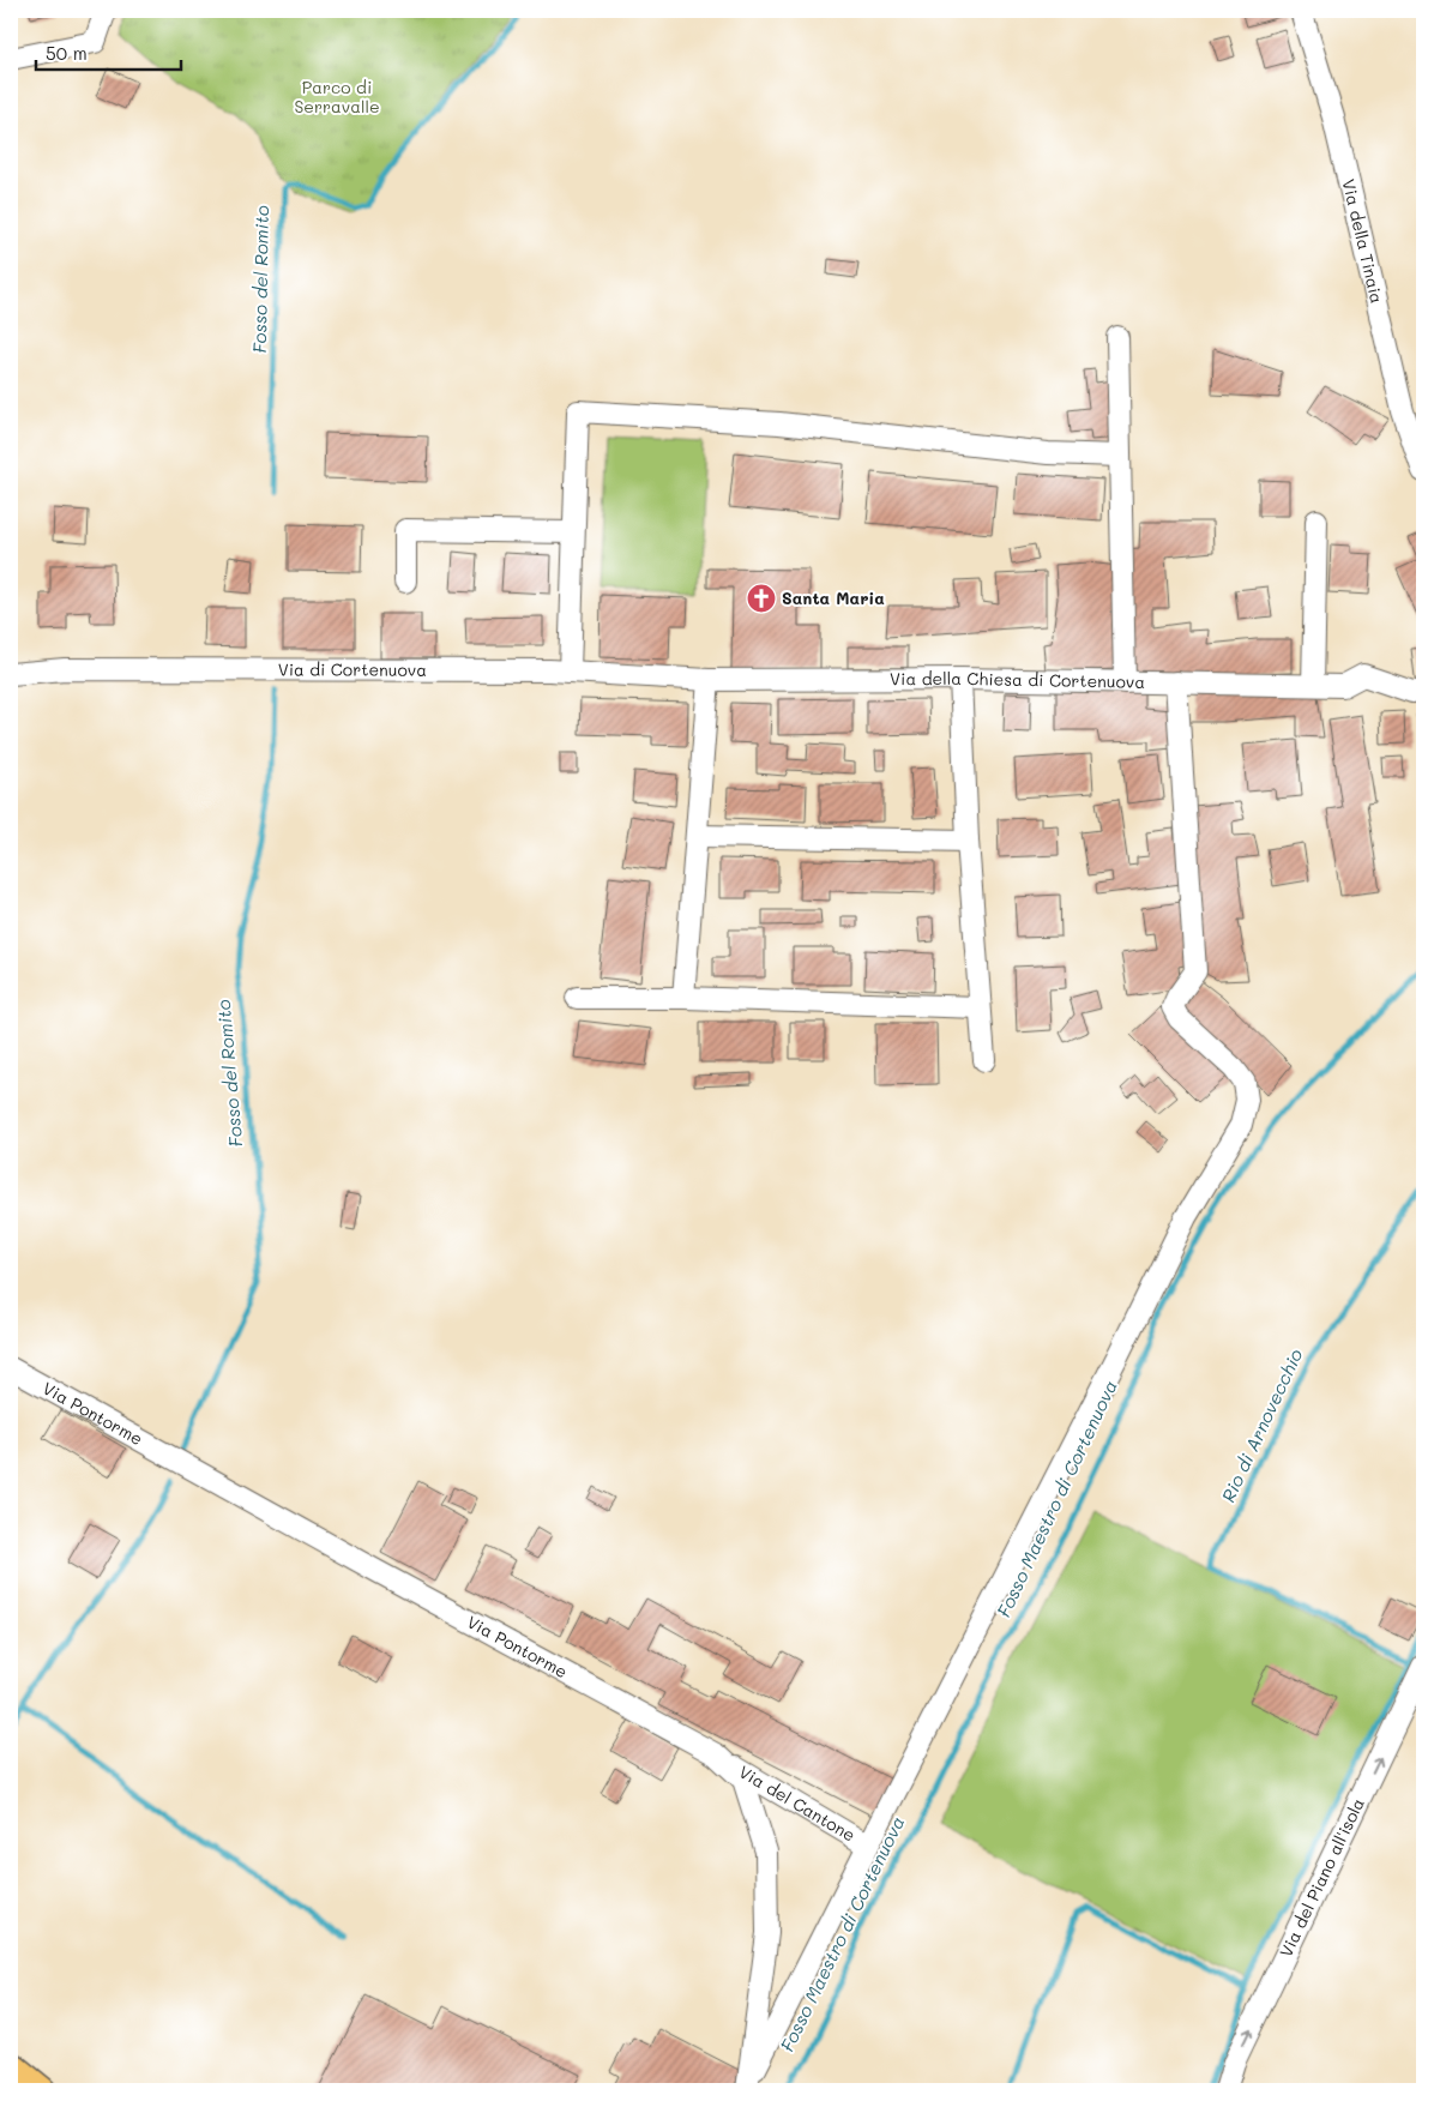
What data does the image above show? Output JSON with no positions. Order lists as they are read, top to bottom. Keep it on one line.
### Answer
{"streets":{"street":["Via della Tinaia","Via di Cortenuova","Via della Chiesa di Cortenuova","Via Pontorme","Via del Cantone","Via del Piano all'isola"]},"crossings":[["Via di Cortenuova","Via della Chiesa di Cortenuova"],["Via Pontorme","Via del Cantone"]],"one_way":["Via del Piano all'isola"],"water":["Fosso del Romito","Rio di Arnovecchio","Fosso Maestro di Cortenuova"],"parks":["Parco di Serravalle"],"places":{"church":["Santa Maria"]},"scale_bar":"50 m"}
